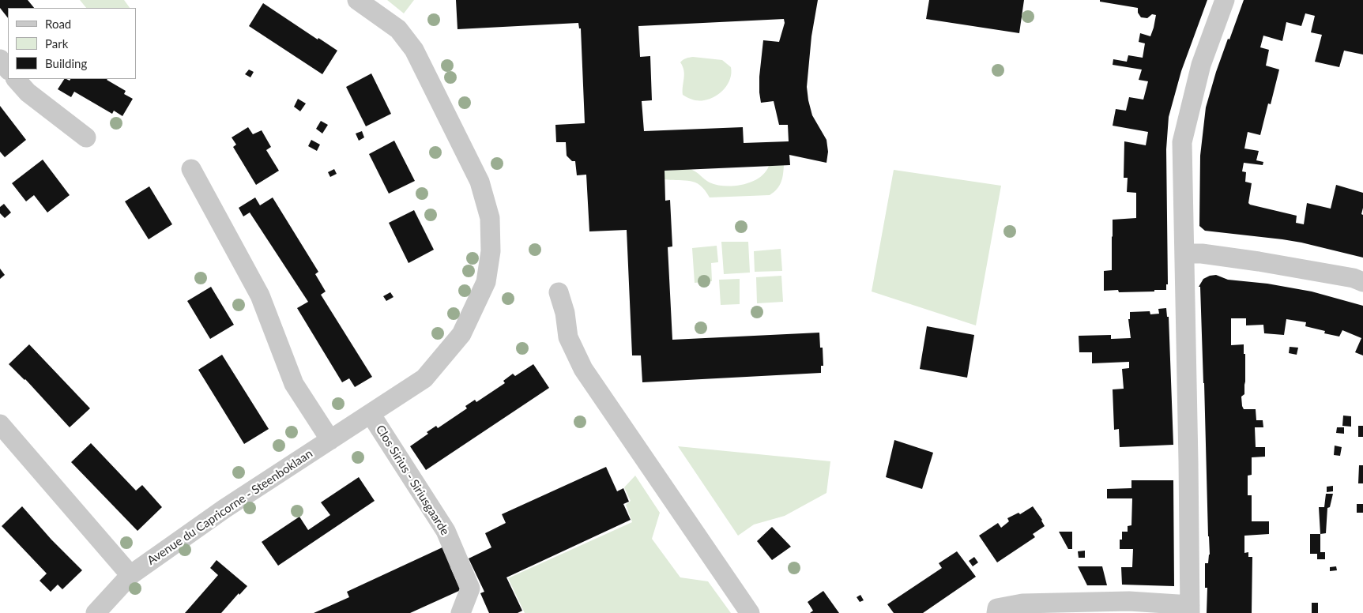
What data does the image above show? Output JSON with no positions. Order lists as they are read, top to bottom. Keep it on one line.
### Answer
{"streets":{"street":["Clos Sirius - Siriusgaarde","Avenue du Capricorne - Steenboklaan"]},"crossings":[["Clos Sirius - Siriusgaarde","Avenue du Capricorne - Steenboklaan"]],"legend":["Road","Park","Building"]}
